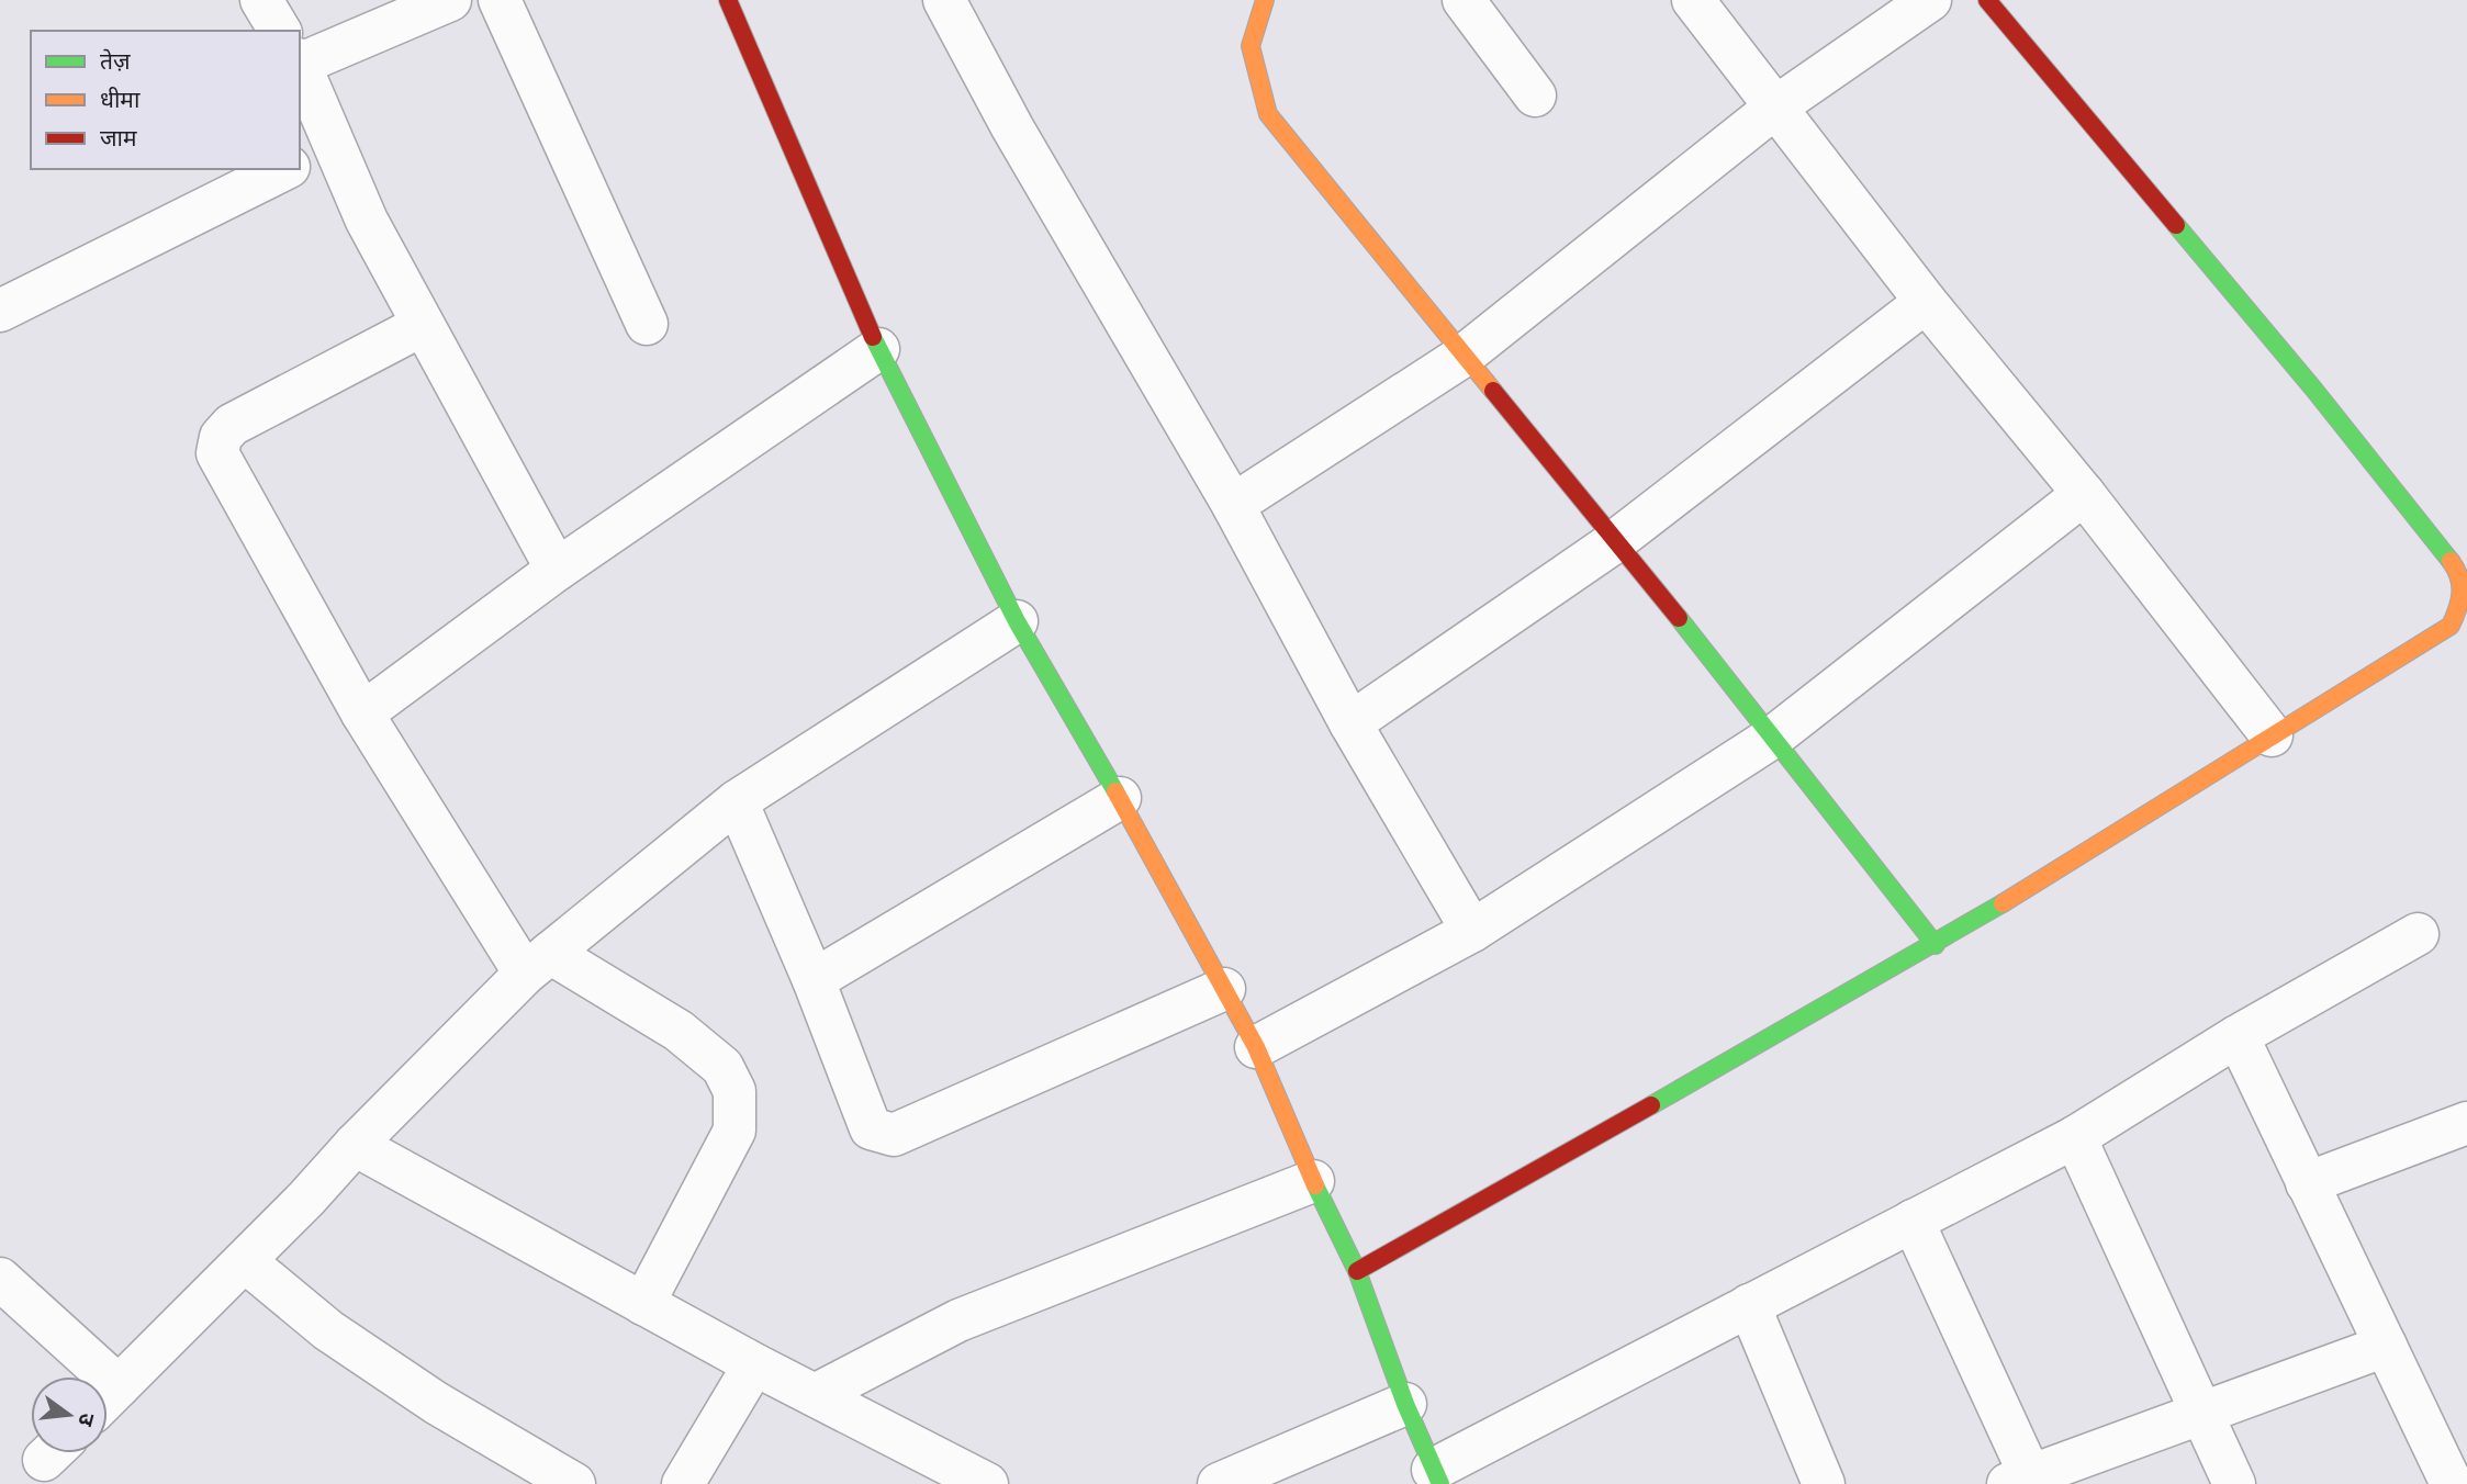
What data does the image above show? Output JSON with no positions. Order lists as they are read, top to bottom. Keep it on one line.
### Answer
{"legend":["तेज़","धीमा","जाम"],"north":"right"}
